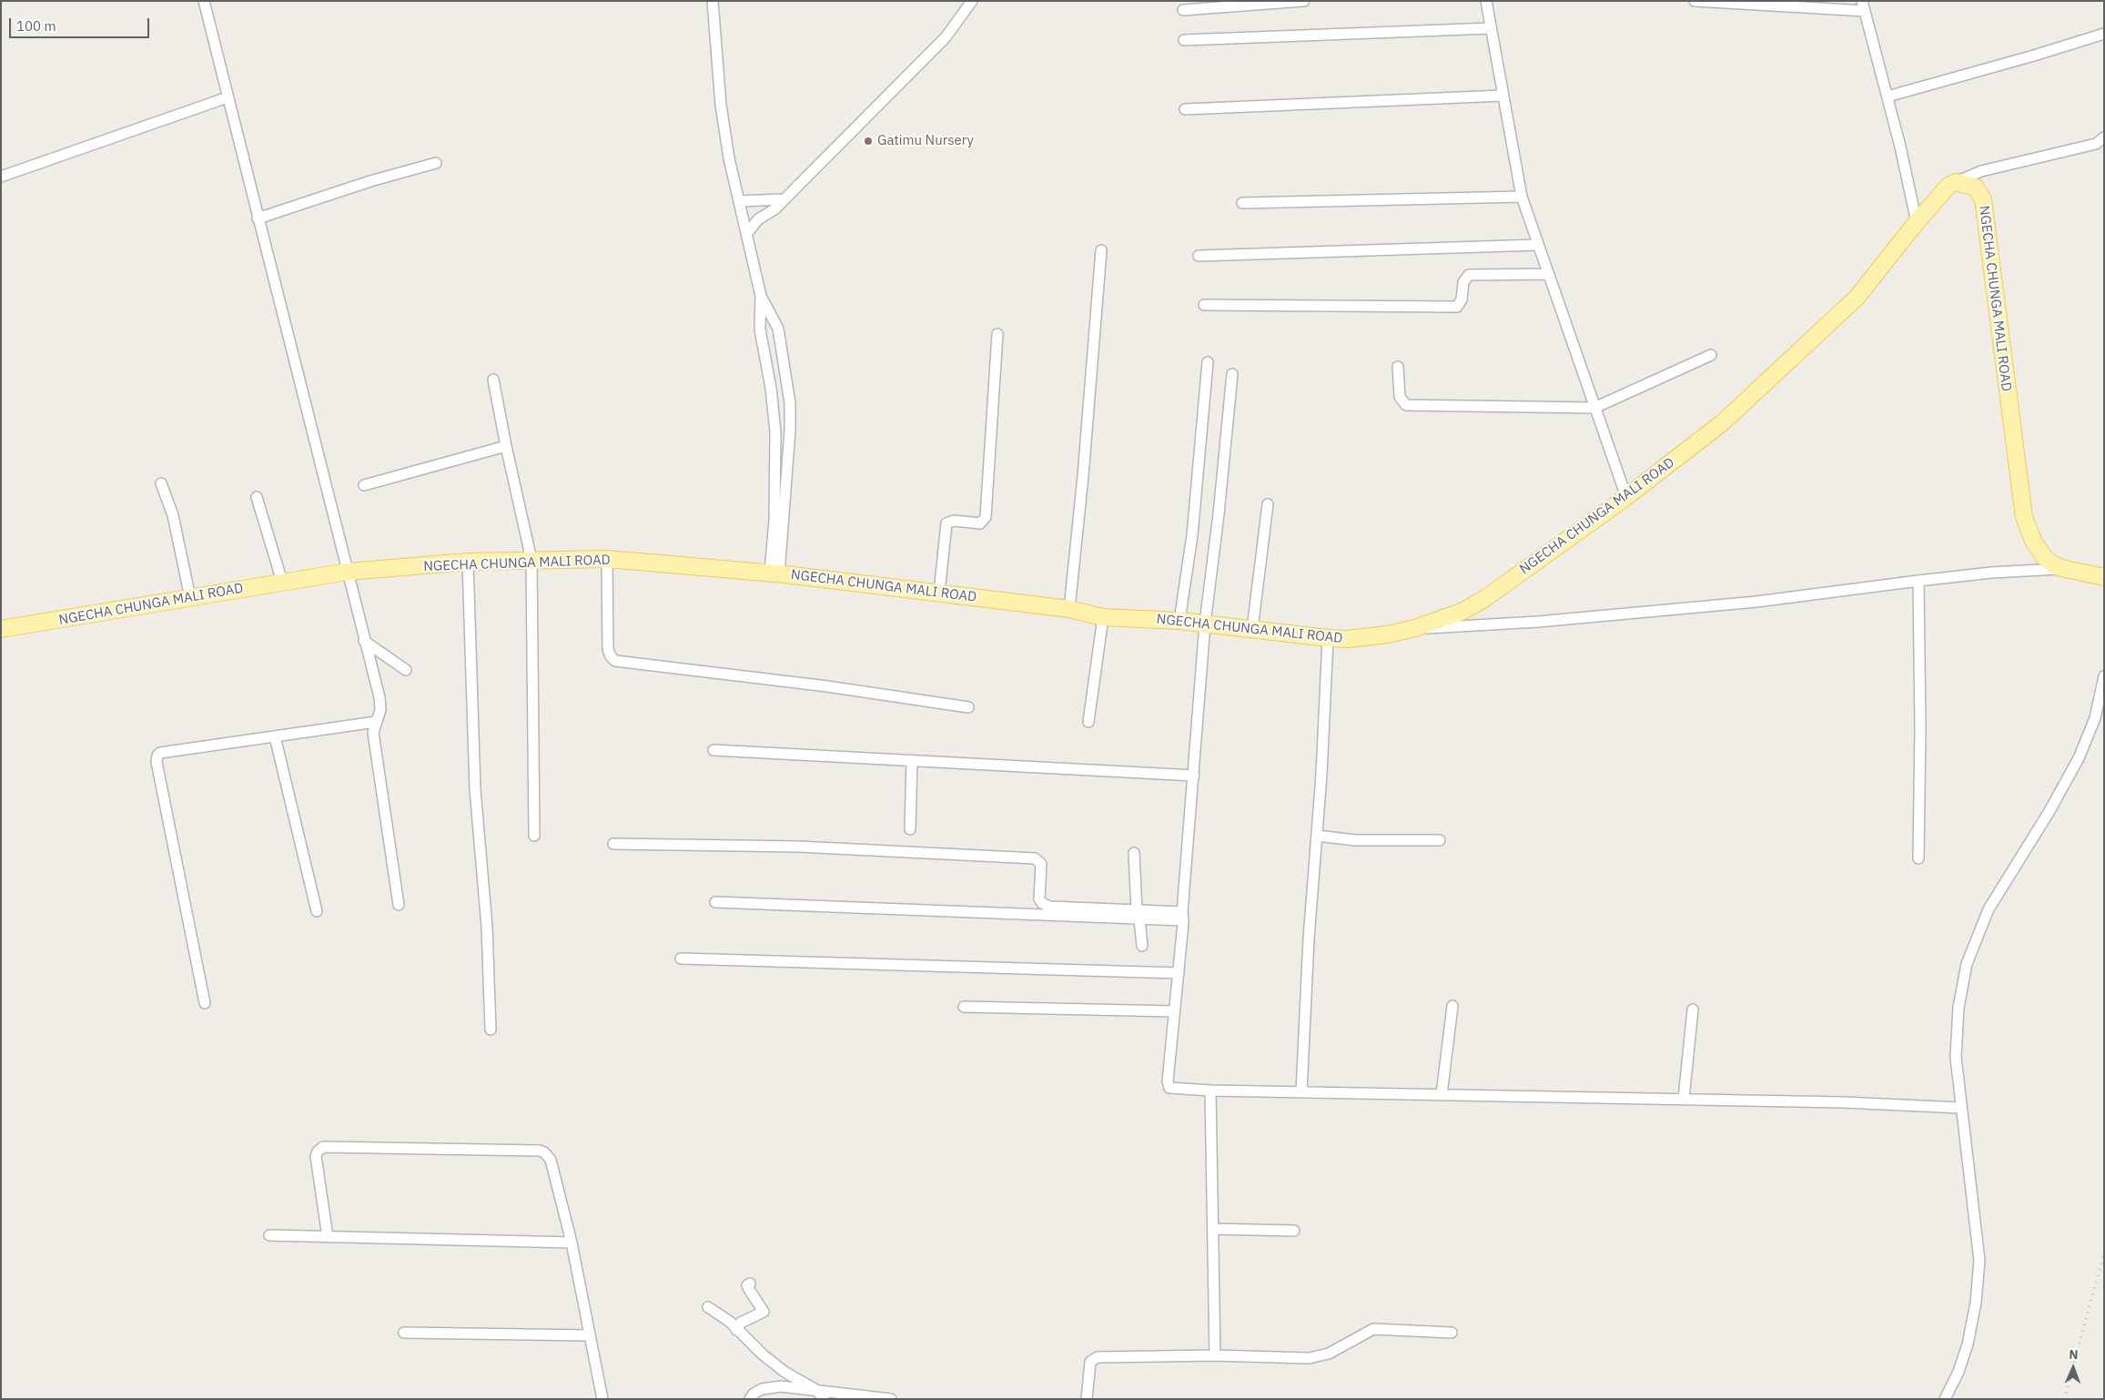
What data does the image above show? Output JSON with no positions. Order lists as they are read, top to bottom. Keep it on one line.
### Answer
{"streets":{"main road":["NGECHA CHUNGA MALI ROAD"]},"places":["Gatimu Nursery"],"scale_bar":"100 m","north":"top"}
